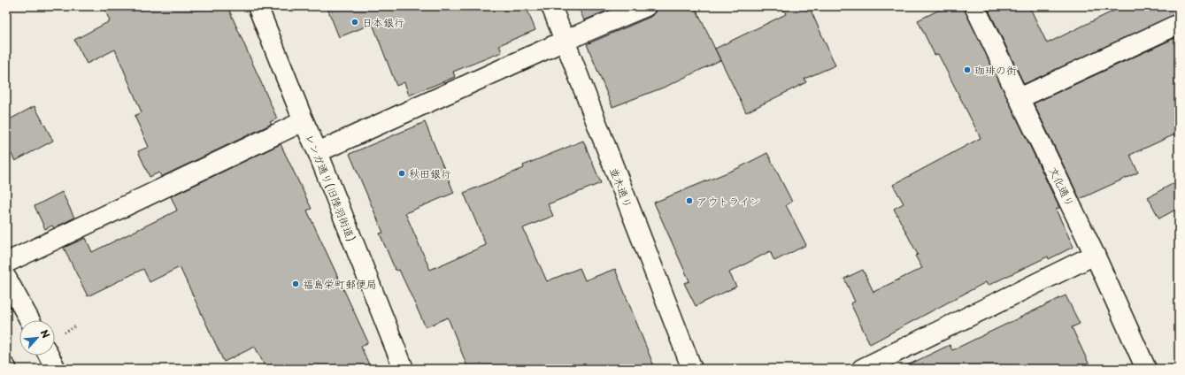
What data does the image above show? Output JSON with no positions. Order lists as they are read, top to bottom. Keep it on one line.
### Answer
{"streets":{"main road":["文化通り","レンガ通り(旧陸羽街道)","並木通り"]},"places":["日本銀行","珈琲の街","秋田銀行","アウトライン","福島栄町郵便局"],"north":"top right"}
